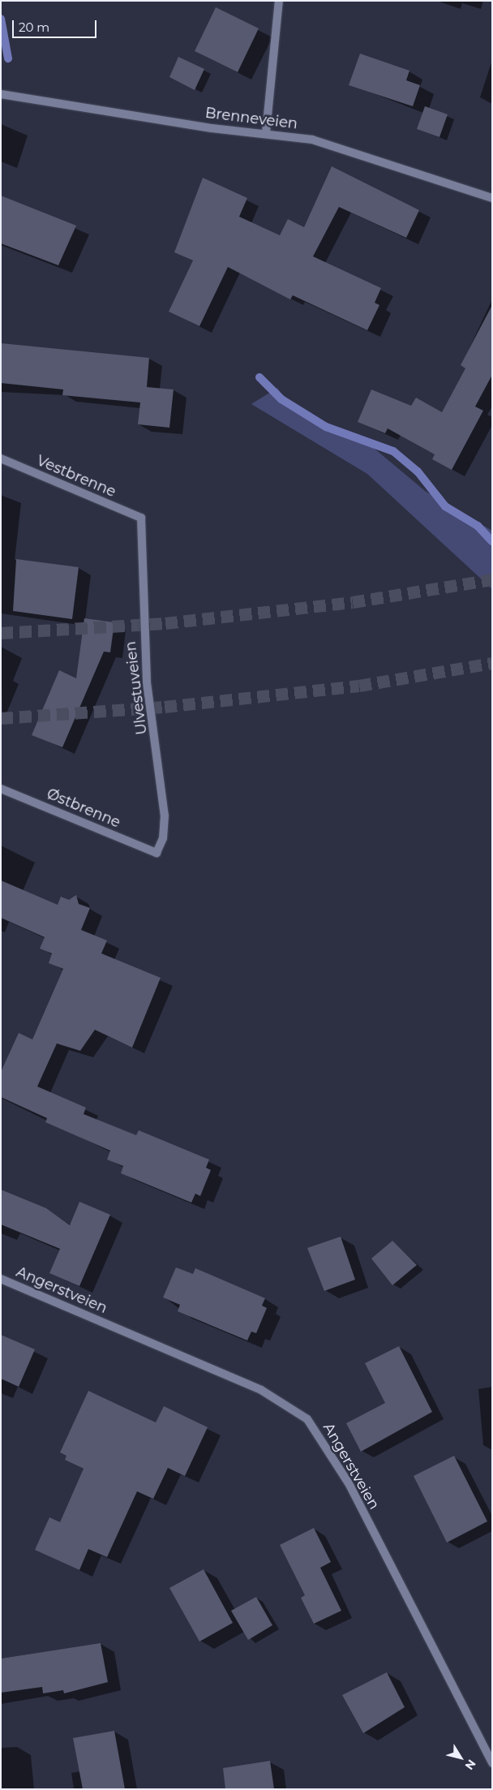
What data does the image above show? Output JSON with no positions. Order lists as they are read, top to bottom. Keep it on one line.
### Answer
{"streets":{"street":["Brenneveien","Vestbrenne","Ulvestuveien","Østbrenne","Angerstveien"]},"crossings":[["Vestbrenne","Ulvestuveien"],["Ulvestuveien","Østbrenne"]],"scale_bar":"20 m","north":"bottom right"}
